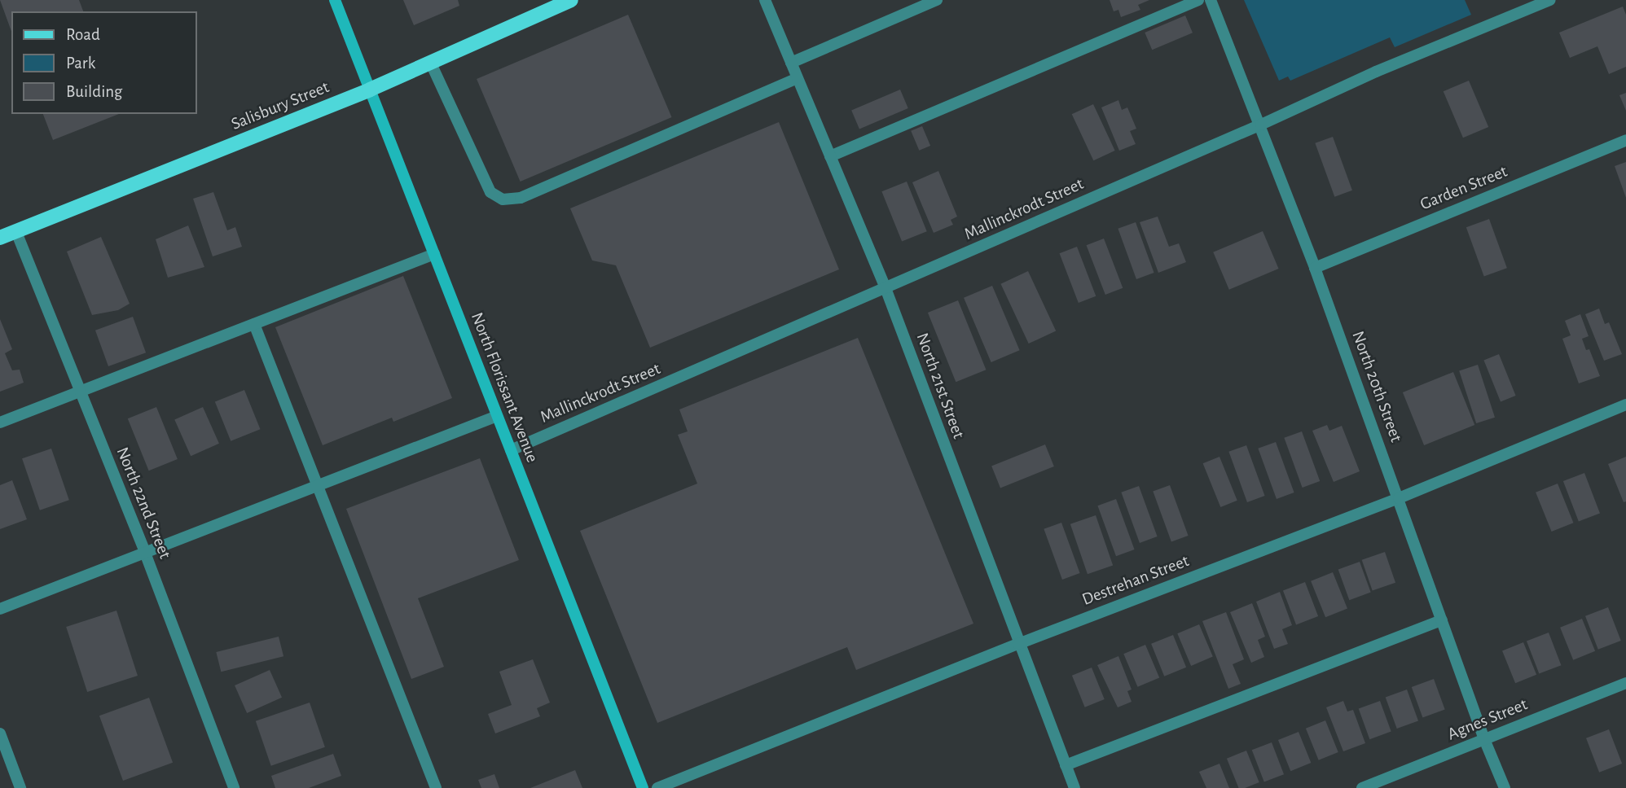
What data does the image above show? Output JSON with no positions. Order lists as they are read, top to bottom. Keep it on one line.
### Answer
{"streets":{"main road":["Salisbury Street","North Florissant Avenue"],"street":["Garden Street","Mallinckrodt Street","North 21st Street","North 20th Street","North 22nd Street","Destrehan Street","Agnes Street"]},"crossings":[["Salisbury Street","North Florissant Avenue"],["Salisbury Street","North 22nd Street"],["Garden Street","North 20th Street"],["Mallinckrodt Street","North 21st Street"],["Mallinckrodt Street","North 20th Street"],["Mallinckrodt Street","North Florissant Avenue"],["North 21st Street","Destrehan Street"],["North 20th Street","Destrehan Street"],["North 20th Street","Agnes Street"]],"legend":["Road","Park","Building"]}
